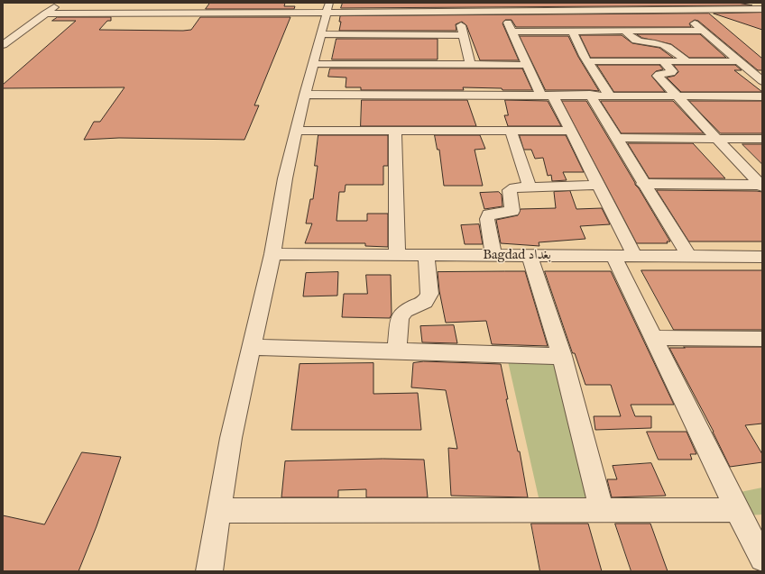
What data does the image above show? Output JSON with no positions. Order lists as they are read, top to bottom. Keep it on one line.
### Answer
{"streets":{"street":["Bagdad بغداد"]}}
